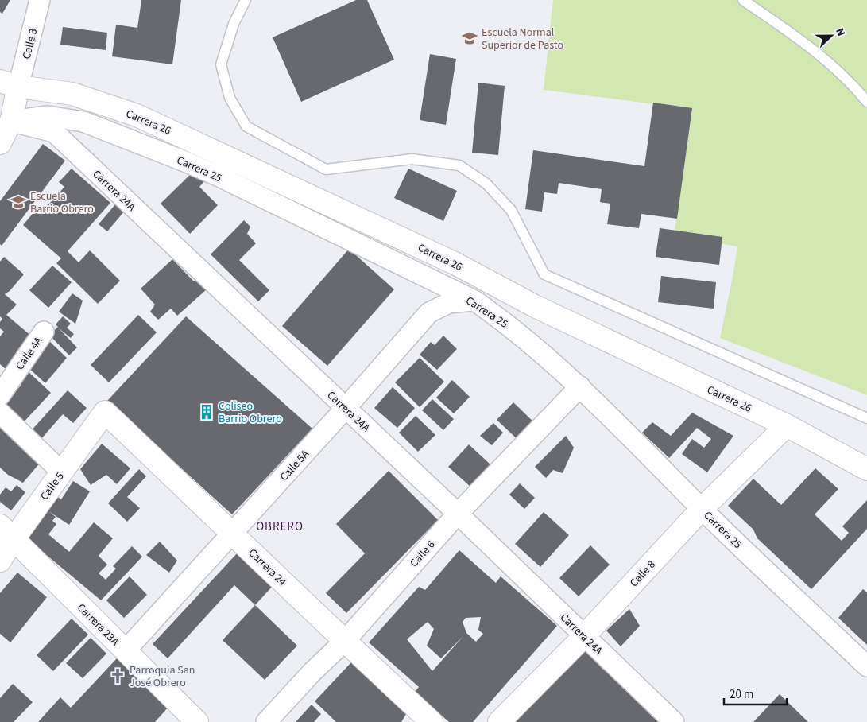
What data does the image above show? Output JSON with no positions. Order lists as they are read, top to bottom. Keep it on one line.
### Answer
{"streets":{"street":["Calle 3","Carrera 26","Carrera 25","Carrera 24A","Calle 4A","Calle 5A","Calle 5","Calle 6","Carrera 24","Calle 8","Carrera 23A"]},"crossings":[["Calle 3","Carrera 26"],["Carrera 26","Calle 8"],["Carrera 25","Carrera 24A"],["Carrera 25","Calle 5A"],["Carrera 25","Calle 6"],["Carrera 25","Calle 8"],["Carrera 24A","Calle 5A"],["Carrera 24A","Calle 6"],["Carrera 24A","Calle 8"],["Calle 5A","Carrera 24"],["Calle 5A","Carrera 23A"],["Calle 5","Carrera 24"],["Calle 5","Carrera 23A"],["Calle 6","Carrera 24"]],"districts":["OBRERO"],"places":{"school or university":["Escuela Normal Superior de Pasto","Escuela Barrio Obrero"],"building":["Coliseo Barrio Obrero"],"church":["Parroquia San José Obrero"]},"scale_bar":"20 m","north":"right"}
